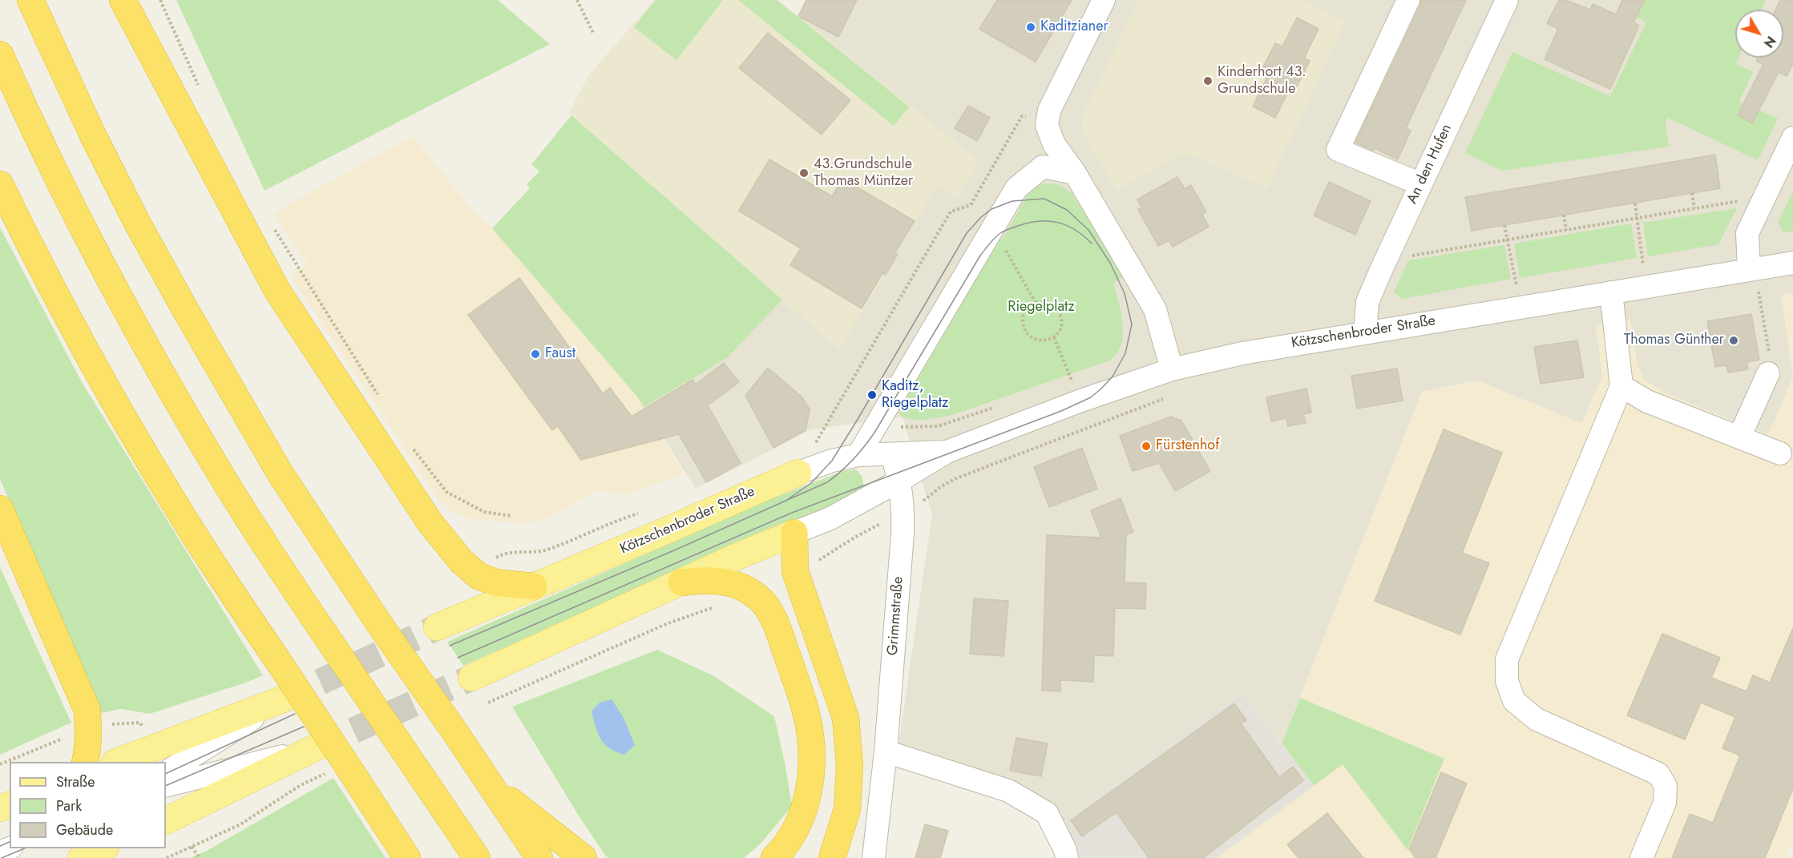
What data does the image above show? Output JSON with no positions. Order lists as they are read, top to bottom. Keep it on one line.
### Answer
{"streets":{"main road":["Kötzschenbroder Straße"],"street":["An den Hufen","Grimmstraße"]},"crossings":[["An den Hufen","Kötzschenbroder Straße"],["Kötzschenbroder Straße","Grimmstraße"]],"parks":["Riegelplatz"],"places":["Kaditzianer","Kinderhort 43. Grundschule","43.Grundschule Thomas Müntzer","Thomas Günther","Faust","Kaditz, Riegelplatz","Fürstenhof"],"legend":["Straße","Park","Gebäude"],"north":"bottom right"}
